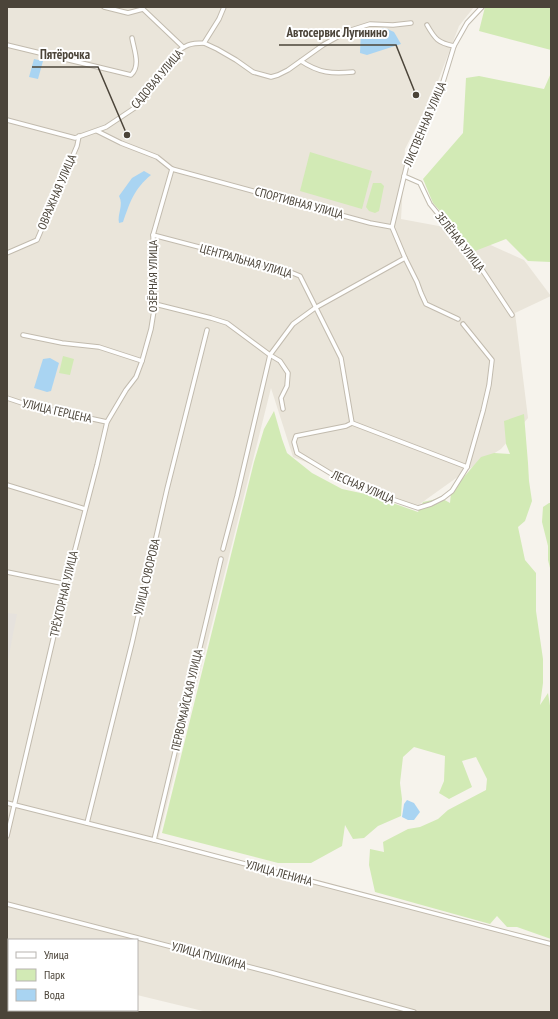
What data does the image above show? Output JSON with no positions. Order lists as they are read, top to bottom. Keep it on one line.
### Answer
{"streets":{"street":["САДОВАЯ УЛИЦА","ЛИСТВЕННАЯ УЛИЦА","ОВРАЖНАЯ УЛИЦА","СПОРТИВНАЯ УЛИЦА","ЗЕЛЁНАЯ УЛИЦА","ЦЕНТРАЛЬНАЯ УЛИЦА","ОЗЁРНАЯ УЛИЦА","УЛИЦА ГЕРЦЕНА","ЛЕСНАЯ УЛИЦА","УЛИЦА СУВОРОВА","ТРЁХГОРНАЯ УЛИЦА","ПЕРВОМАЙСКАЯ УЛИЦА","УЛИЦА ЛЕНИНА","УЛИЦА ПУШКИНА"]},"crossings":[["САДОВАЯ УЛИЦА","ОВРАЖНАЯ УЛИЦА"],["САДОВАЯ УЛИЦА","СПОРТИВНАЯ УЛИЦА"],["ЛИСТВЕННАЯ УЛИЦА","СПОРТИВНАЯ УЛИЦА"],["ЛИСТВЕННАЯ УЛИЦА","ЗЕЛЁНАЯ УЛИЦА"],["СПОРТИВНАЯ УЛИЦА","ОЗЁРНАЯ УЛИЦА"],["ЦЕНТРАЛЬНАЯ УЛИЦА","ОЗЁРНАЯ УЛИЦА"],["ЦЕНТРАЛЬНАЯ УЛИЦА","ЛЕСНАЯ УЛИЦА"],["ОЗЁРНАЯ УЛИЦА","ТРЁХГОРНАЯ УЛИЦА"],["УЛИЦА ГЕРЦЕНА","ТРЁХГОРНАЯ УЛИЦА"],["УЛИЦА СУВОРОВА","УЛИЦА ЛЕНИНА"],["ТРЁХГОРНАЯ УЛИЦА","УЛИЦА ЛЕНИНА"],["ПЕРВОМАЙСКАЯ УЛИЦА","УЛИЦА ЛЕНИНА"]],"places":["Автосервис Лугинино","Пятёрочка"],"legend":["Улица","Парк","Вода"]}
